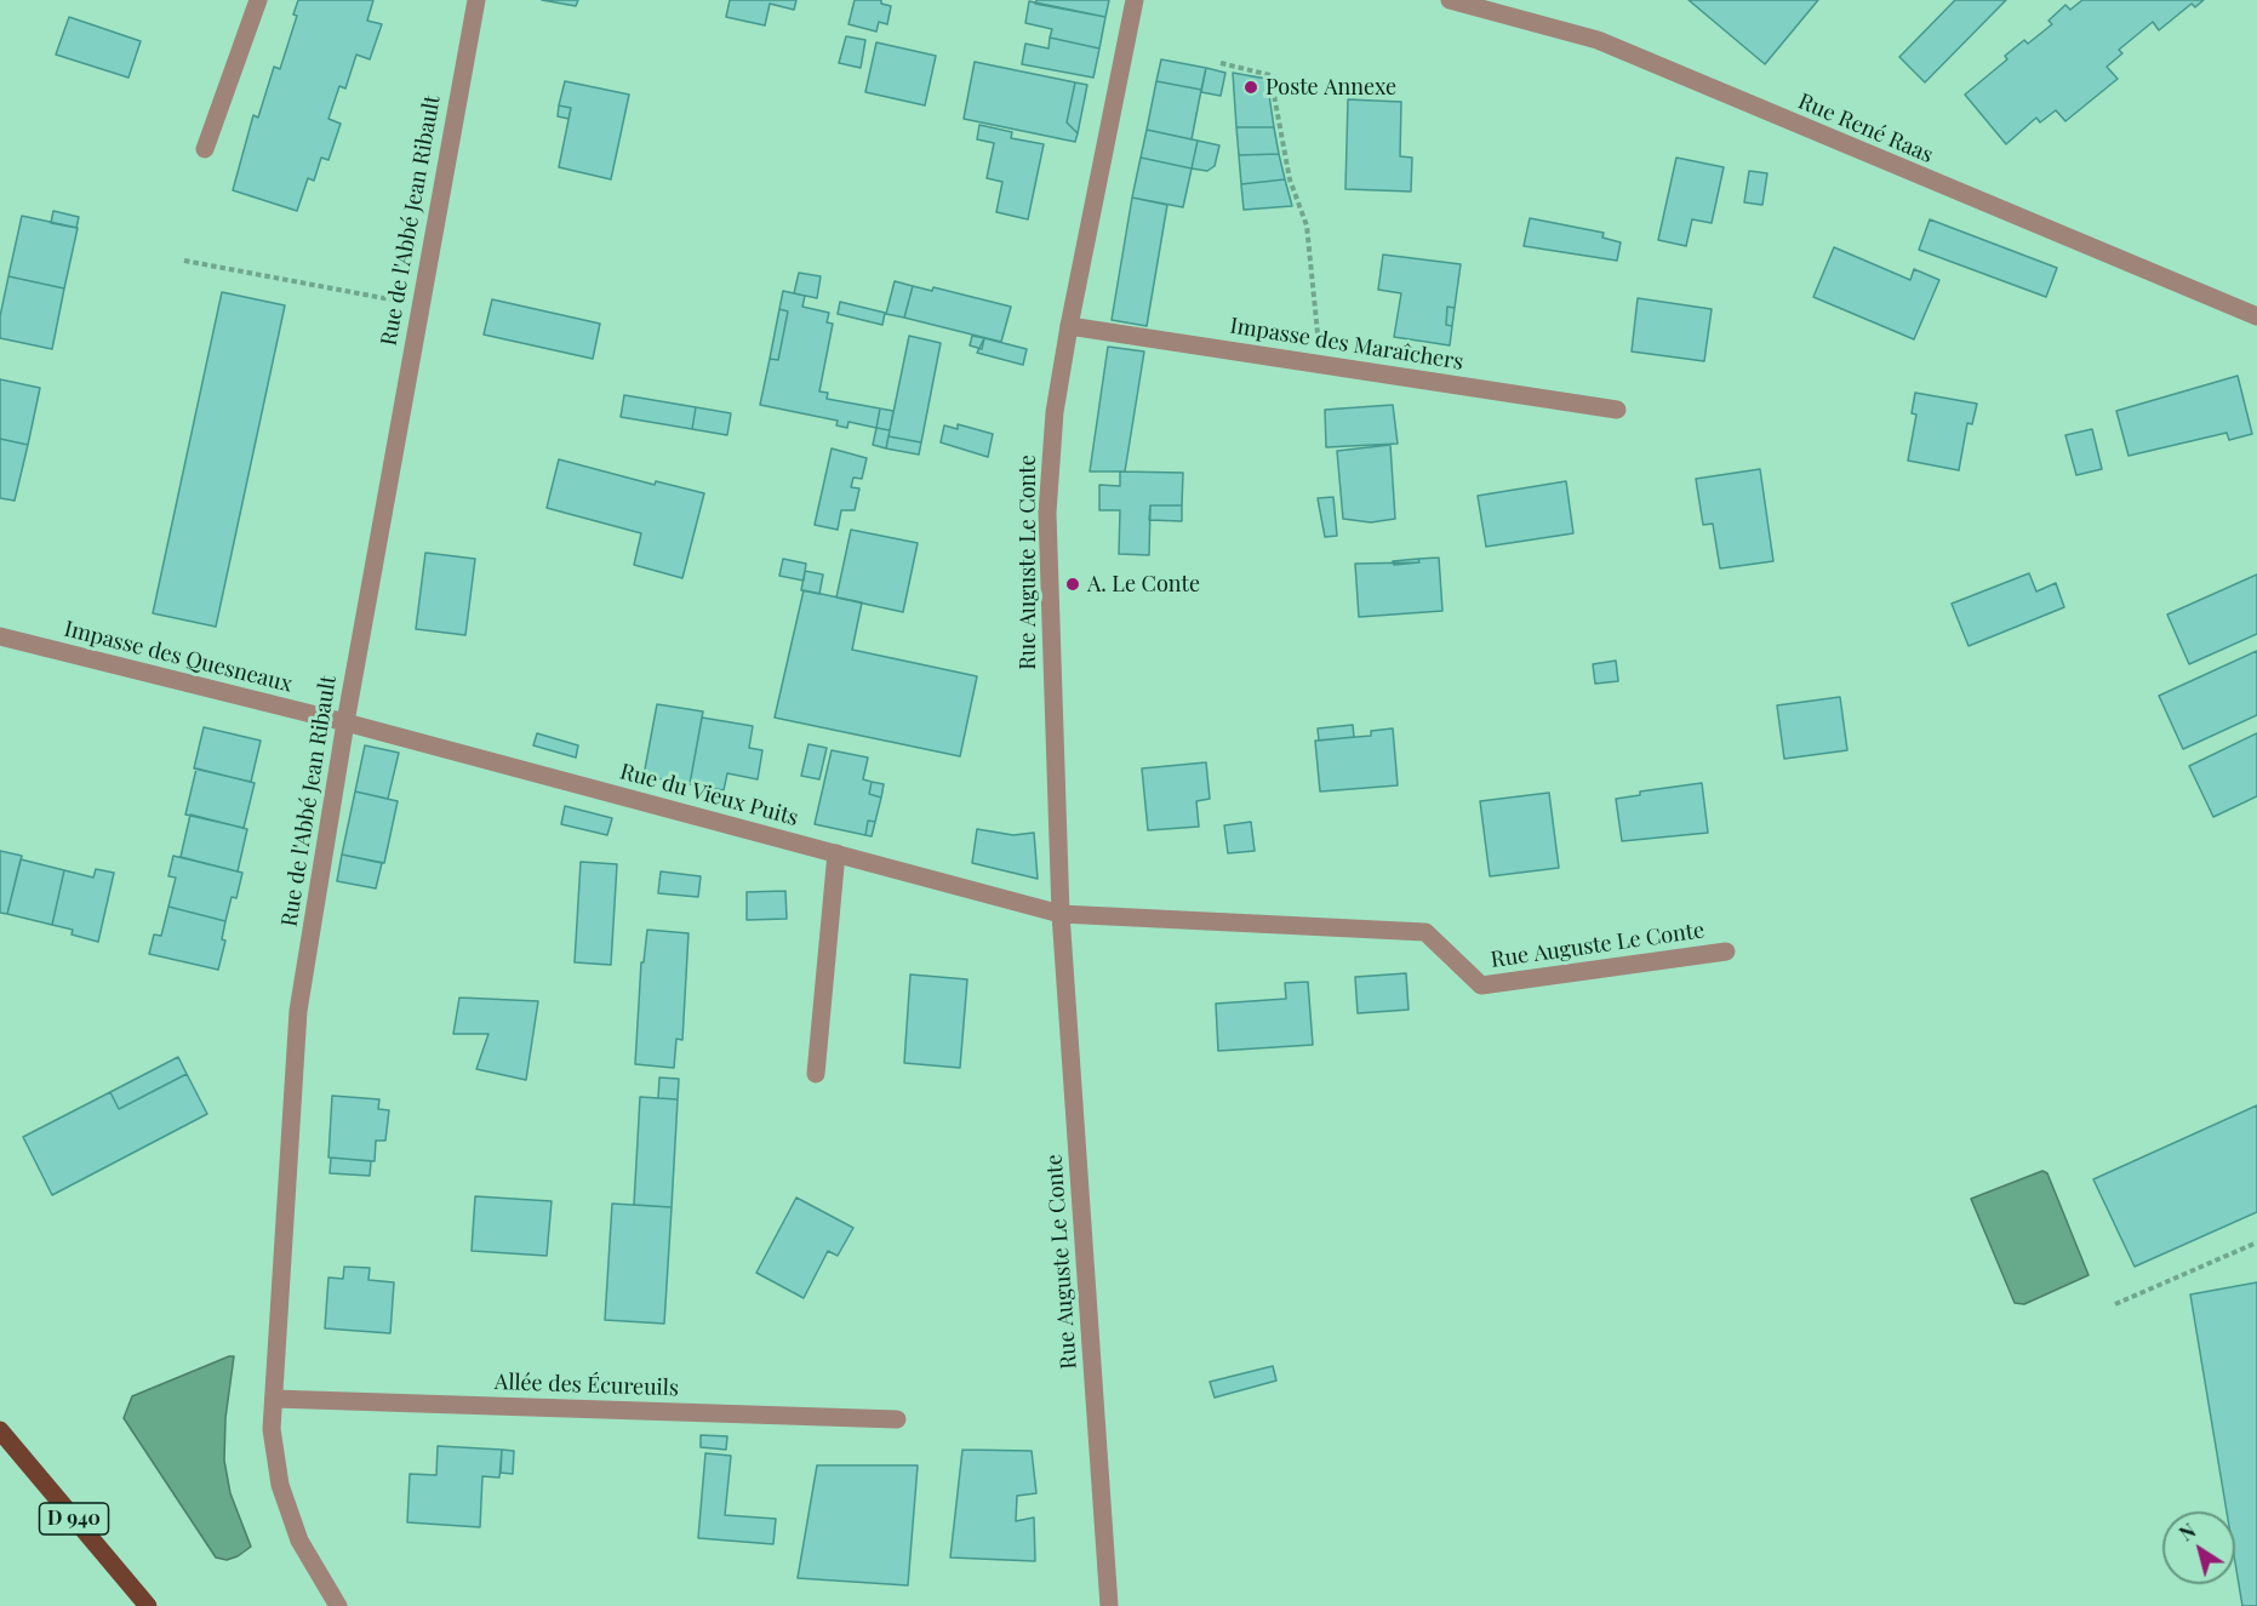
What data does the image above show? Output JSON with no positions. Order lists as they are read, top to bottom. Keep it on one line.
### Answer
{"streets":{"main road":["D 940"],"street":["Rue René Raas","Rue de l'Abbé Jean Ribault","Impasse des Maraîchers","Rue Auguste Le Conte","Impasse des Quesneaux","Rue du Vieux Puits","Allée des Écureuils"]},"crossings":[["Rue de l'Abbé Jean Ribault","Impasse des Quesneaux"],["Rue de l'Abbé Jean Ribault","Rue du Vieux Puits"],["Rue de l'Abbé Jean Ribault","Allée des Écureuils"],["Impasse des Maraîchers","Rue Auguste Le Conte"],["Rue Auguste Le Conte","Rue du Vieux Puits"],["Impasse des Quesneaux","Rue du Vieux Puits"]],"places":["Poste Annexe","A. Le Conte"],"north":"top left"}
